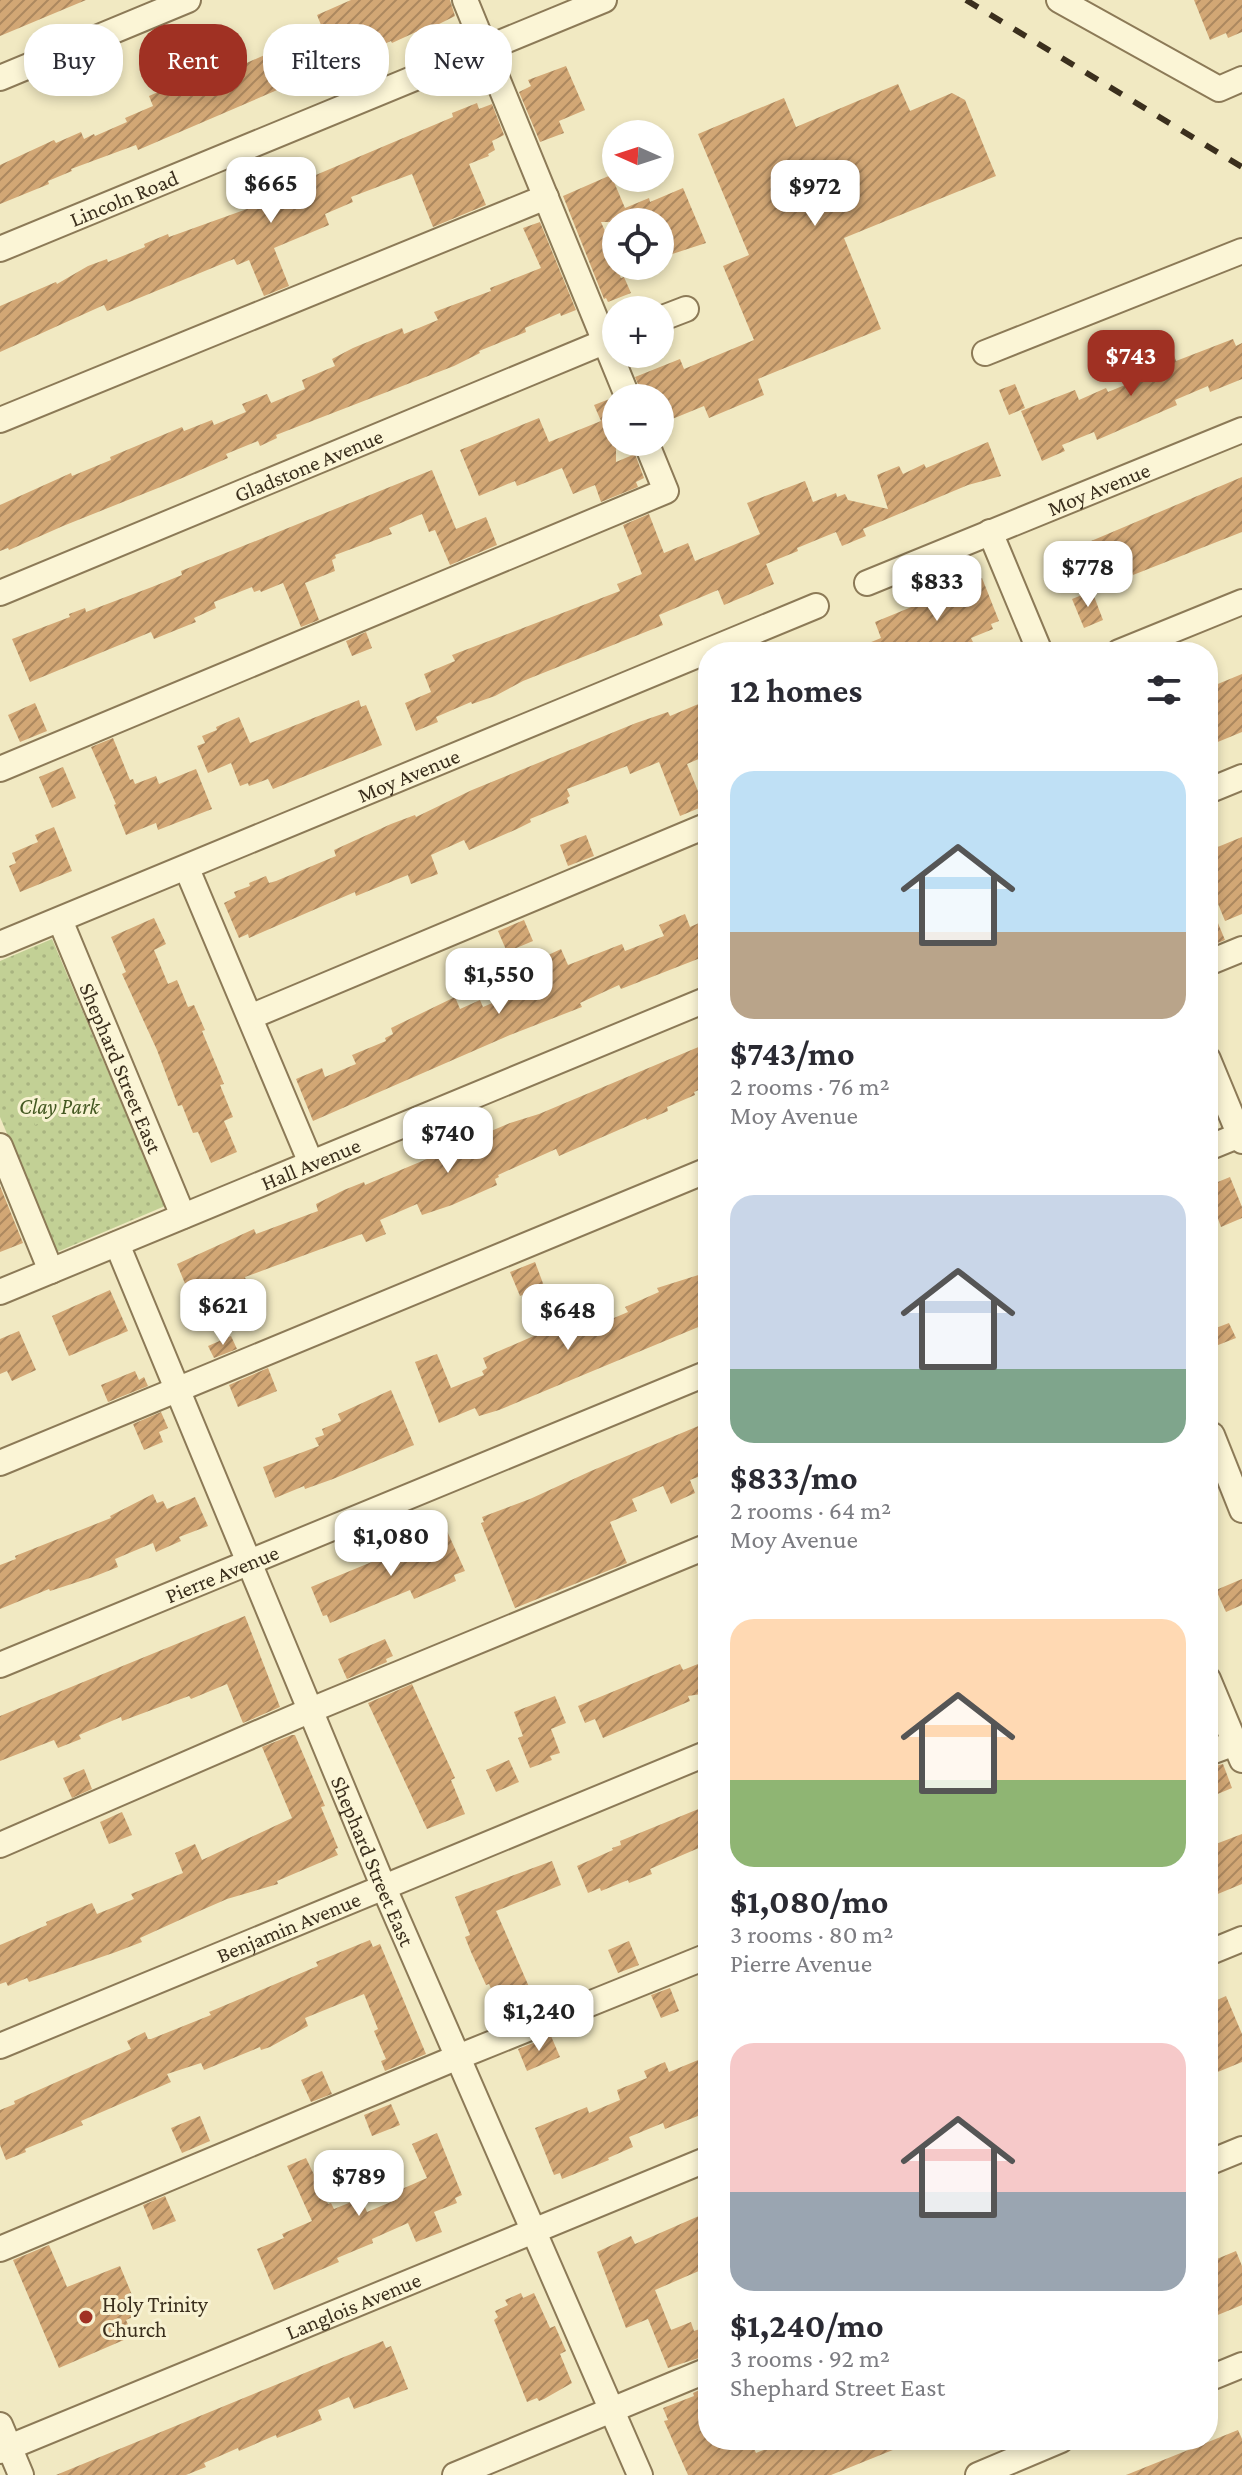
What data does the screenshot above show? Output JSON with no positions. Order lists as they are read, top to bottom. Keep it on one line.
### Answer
{"streets":{"street":["Lincoln Road","Gladstone Avenue","Moy Avenue","Shephard Street East","Hall Avenue","Pierre Avenue","Benjamin Avenue","Langlois Avenue"]},"crossings":[["Moy Avenue","Shephard Street East"],["Shephard Street East","Hall Avenue"],["Shephard Street East","Pierre Avenue"],["Shephard Street East","Benjamin Avenue"],["Shephard Street East","Langlois Avenue"]],"parks":["Clay Park"],"places":["Holy Trinity Church"],"north":"left","page":{"chip":["Buy","Rent","Filters","New"],"map_buttons":["+","−"],"price":["$665","$972","$743","$778","$833","$1,550","$740","$621","$648","$1,080","$1,240","$789"],"heading":"12 homes","list":[{"name":"$743/mo","note":"2 rooms · 76 m² · Moy Avenue"},{"name":"$833/mo","note":"2 rooms · 64 m² · Moy Avenue"},{"name":"$1,080/mo","note":"3 rooms · 80 m² · Pierre Avenue"},{"name":"$1,240/mo","note":"3 rooms · 92 m² · Shephard Street East"}]}}
